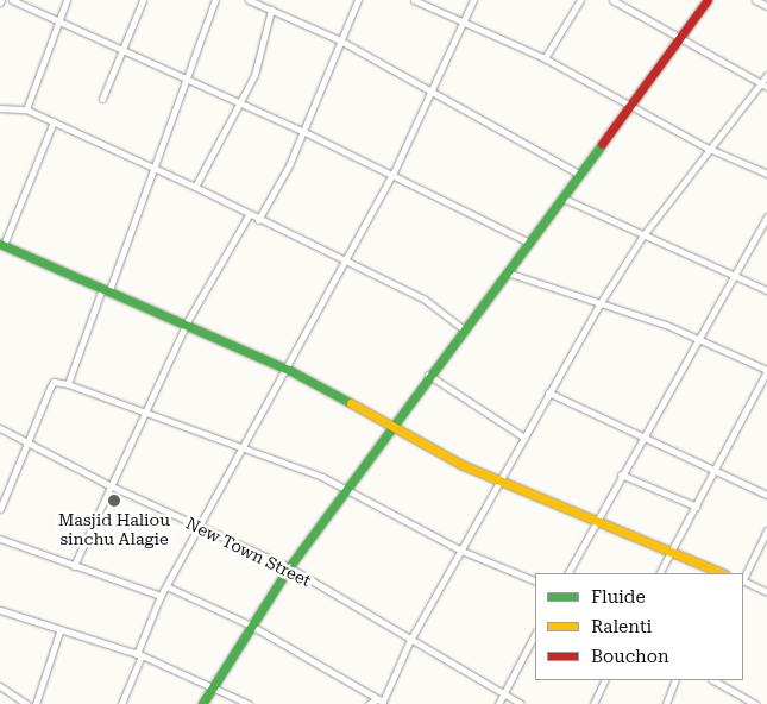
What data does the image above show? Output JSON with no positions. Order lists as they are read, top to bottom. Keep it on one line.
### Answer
{"streets":{"street":["New Town Street"]},"places":["Masjid Haliou sinchu Alagie"],"legend":["Fluide","Ralenti","Bouchon"]}
